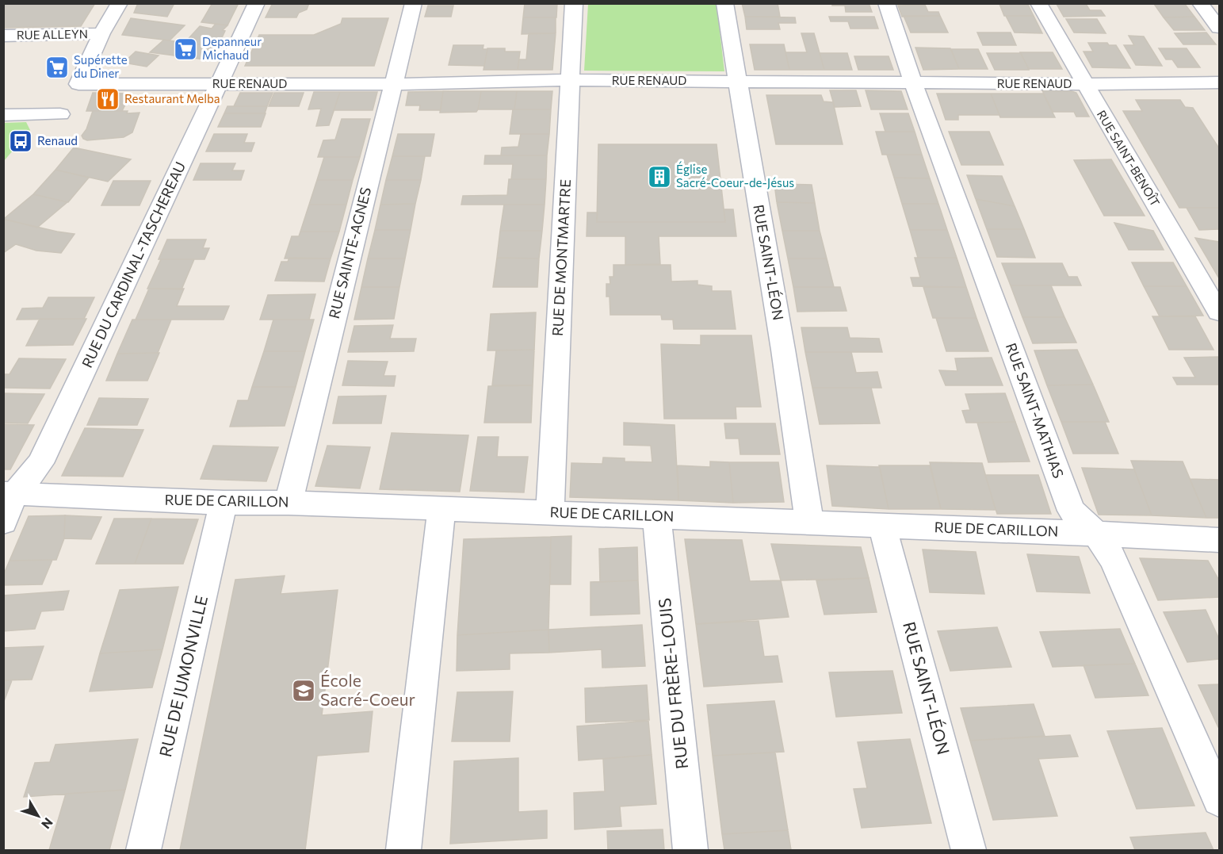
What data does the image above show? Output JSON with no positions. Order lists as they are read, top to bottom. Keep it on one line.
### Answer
{"streets":{"street":["RUE ALLEYN","RUE RENAUD","RUE SAINT-BENOÎT","RUE SAINTE-AGNES","RUE DE MONTMARTRE","RUE SAINT-LÉON","RUE DU CARDINAL-TASCHEREAU","RUE SAINT-MATHIAS","RUE DE CARILLON","RUE DE JUMONVILLE","RUE DU FRÈRE-LOUIS"]},"crossings":[["RUE ALLEYN","RUE RENAUD"],["RUE RENAUD","RUE SAINT-BENOÎT"],["RUE RENAUD","RUE SAINTE-AGNES"],["RUE RENAUD","RUE DE MONTMARTRE"],["RUE RENAUD","RUE SAINT-LÉON"],["RUE RENAUD","RUE DU CARDINAL-TASCHEREAU"],["RUE RENAUD","RUE SAINT-MATHIAS"],["RUE SAINTE-AGNES","RUE DE CARILLON"],["RUE DE MONTMARTRE","RUE DE CARILLON"],["RUE SAINT-LÉON","RUE DE CARILLON"],["RUE DU CARDINAL-TASCHEREAU","RUE DE CARILLON"],["RUE SAINT-MATHIAS","RUE DE CARILLON"],["RUE DE CARILLON","RUE DE JUMONVILLE"],["RUE DE CARILLON","RUE DU FRÈRE-LOUIS"]],"places":{"supermarket":["Depanneur Michaud","Supérette du Diner"],"restaurant":["Restaurant Melba"],"bus stop":["Renaud"],"building":["Église Sacré-Coeur-de-Jésus"],"school or university":["École Sacré-Coeur"]},"north":"bottom right"}
